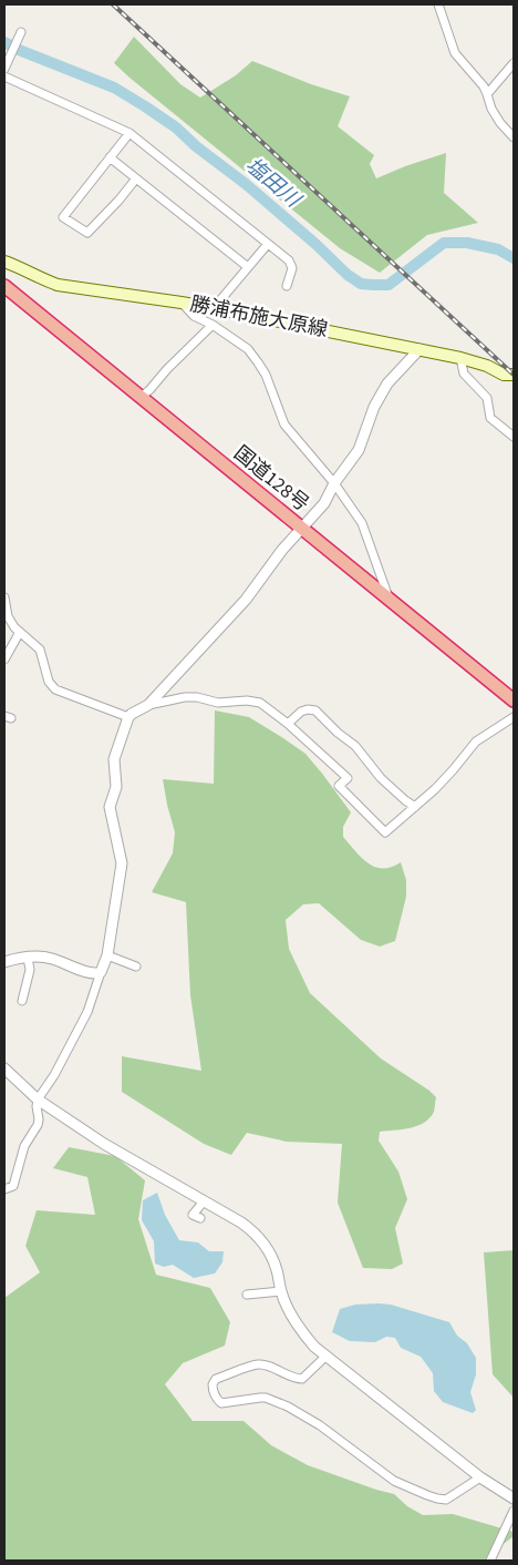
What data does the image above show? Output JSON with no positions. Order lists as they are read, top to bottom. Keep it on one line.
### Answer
{"streets":{"highway":["国道128号"],"main road":["勝浦布施大原線"]},"water":["塩田川"]}
